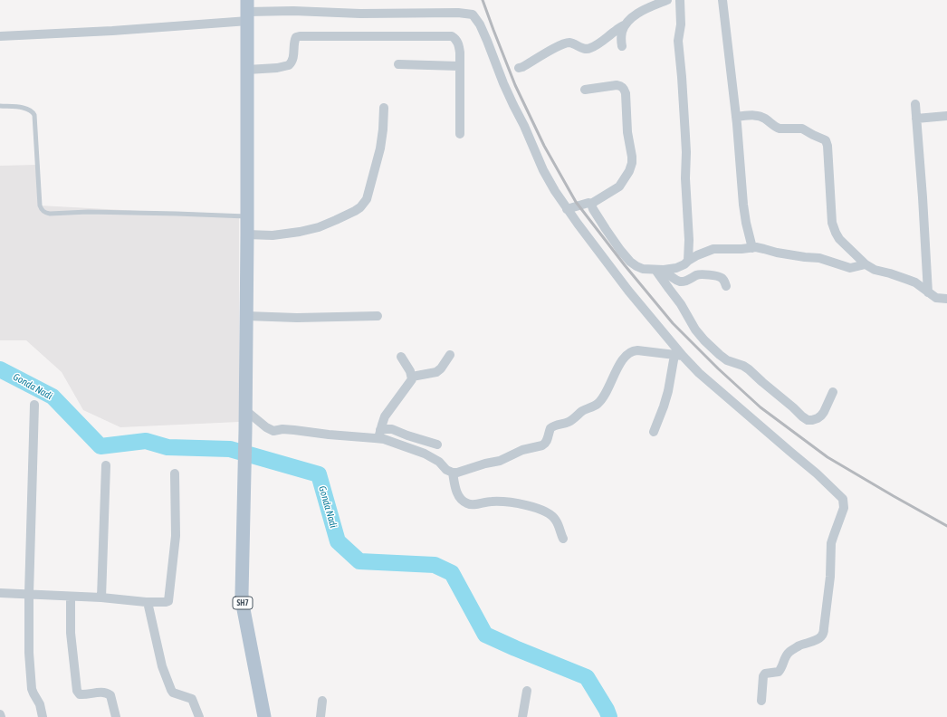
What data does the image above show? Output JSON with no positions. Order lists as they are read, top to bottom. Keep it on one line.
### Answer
{"streets":{"main road":["SH7"]},"water":["Gonda Nadi"]}
